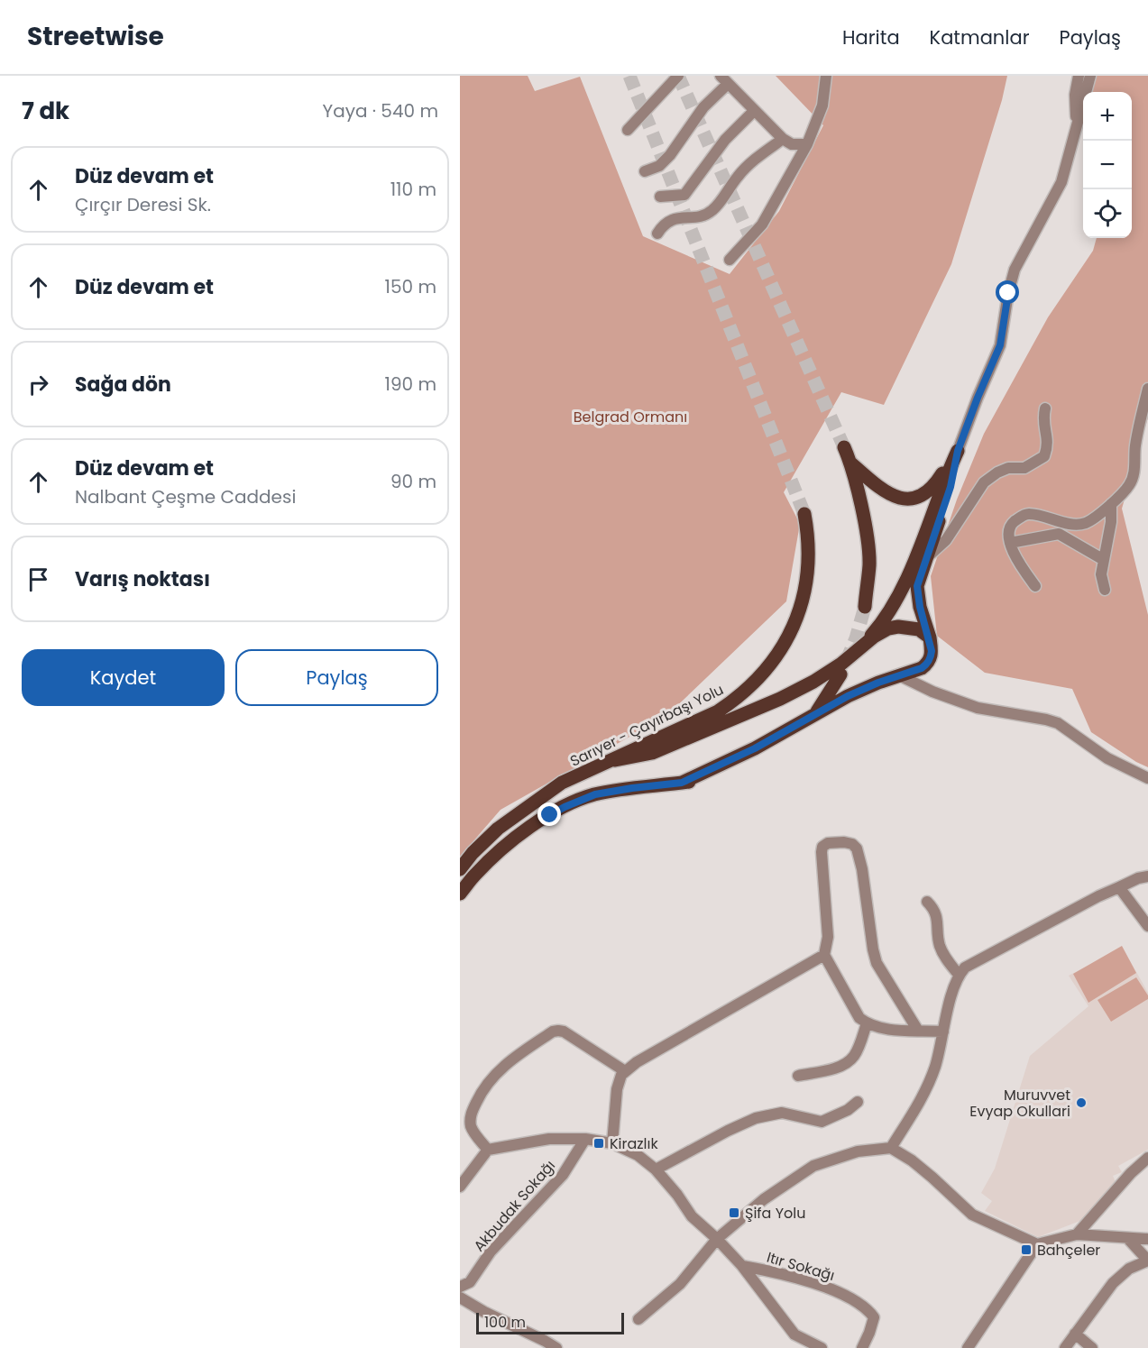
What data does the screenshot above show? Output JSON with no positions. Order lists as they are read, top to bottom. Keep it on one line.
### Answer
{"streets":{"main road":["Sarıyer - Çayırbaşı Yolu"],"street":["Akbudak Sokağı","Itır Sokağı"]},"parks":["Belgrad Ormanı"],"places":{"other":["Muruvvet Evyap Okullari"],"transit":["Kirazlık","Şifa Yolu","Bahçeler"]},"scale_bar":"100 m","page":{"header":"Streetwise","nav":["Harita","Katmanlar","Paylaş"],"heading":["7 dk","Yaya · 540 m"],"map_buttons":["+","−"],"list":[["Düz devam et","Çırçır Deresi Sk.","110 m"],["Düz devam et","150 m"],["Sağa dön","190 m"],["Düz devam et","Nalbant Çeşme Caddesi","90 m"],"Varış noktası"],"buttons":["Kaydet","Paylaş"],"scale":"100 m"}}
